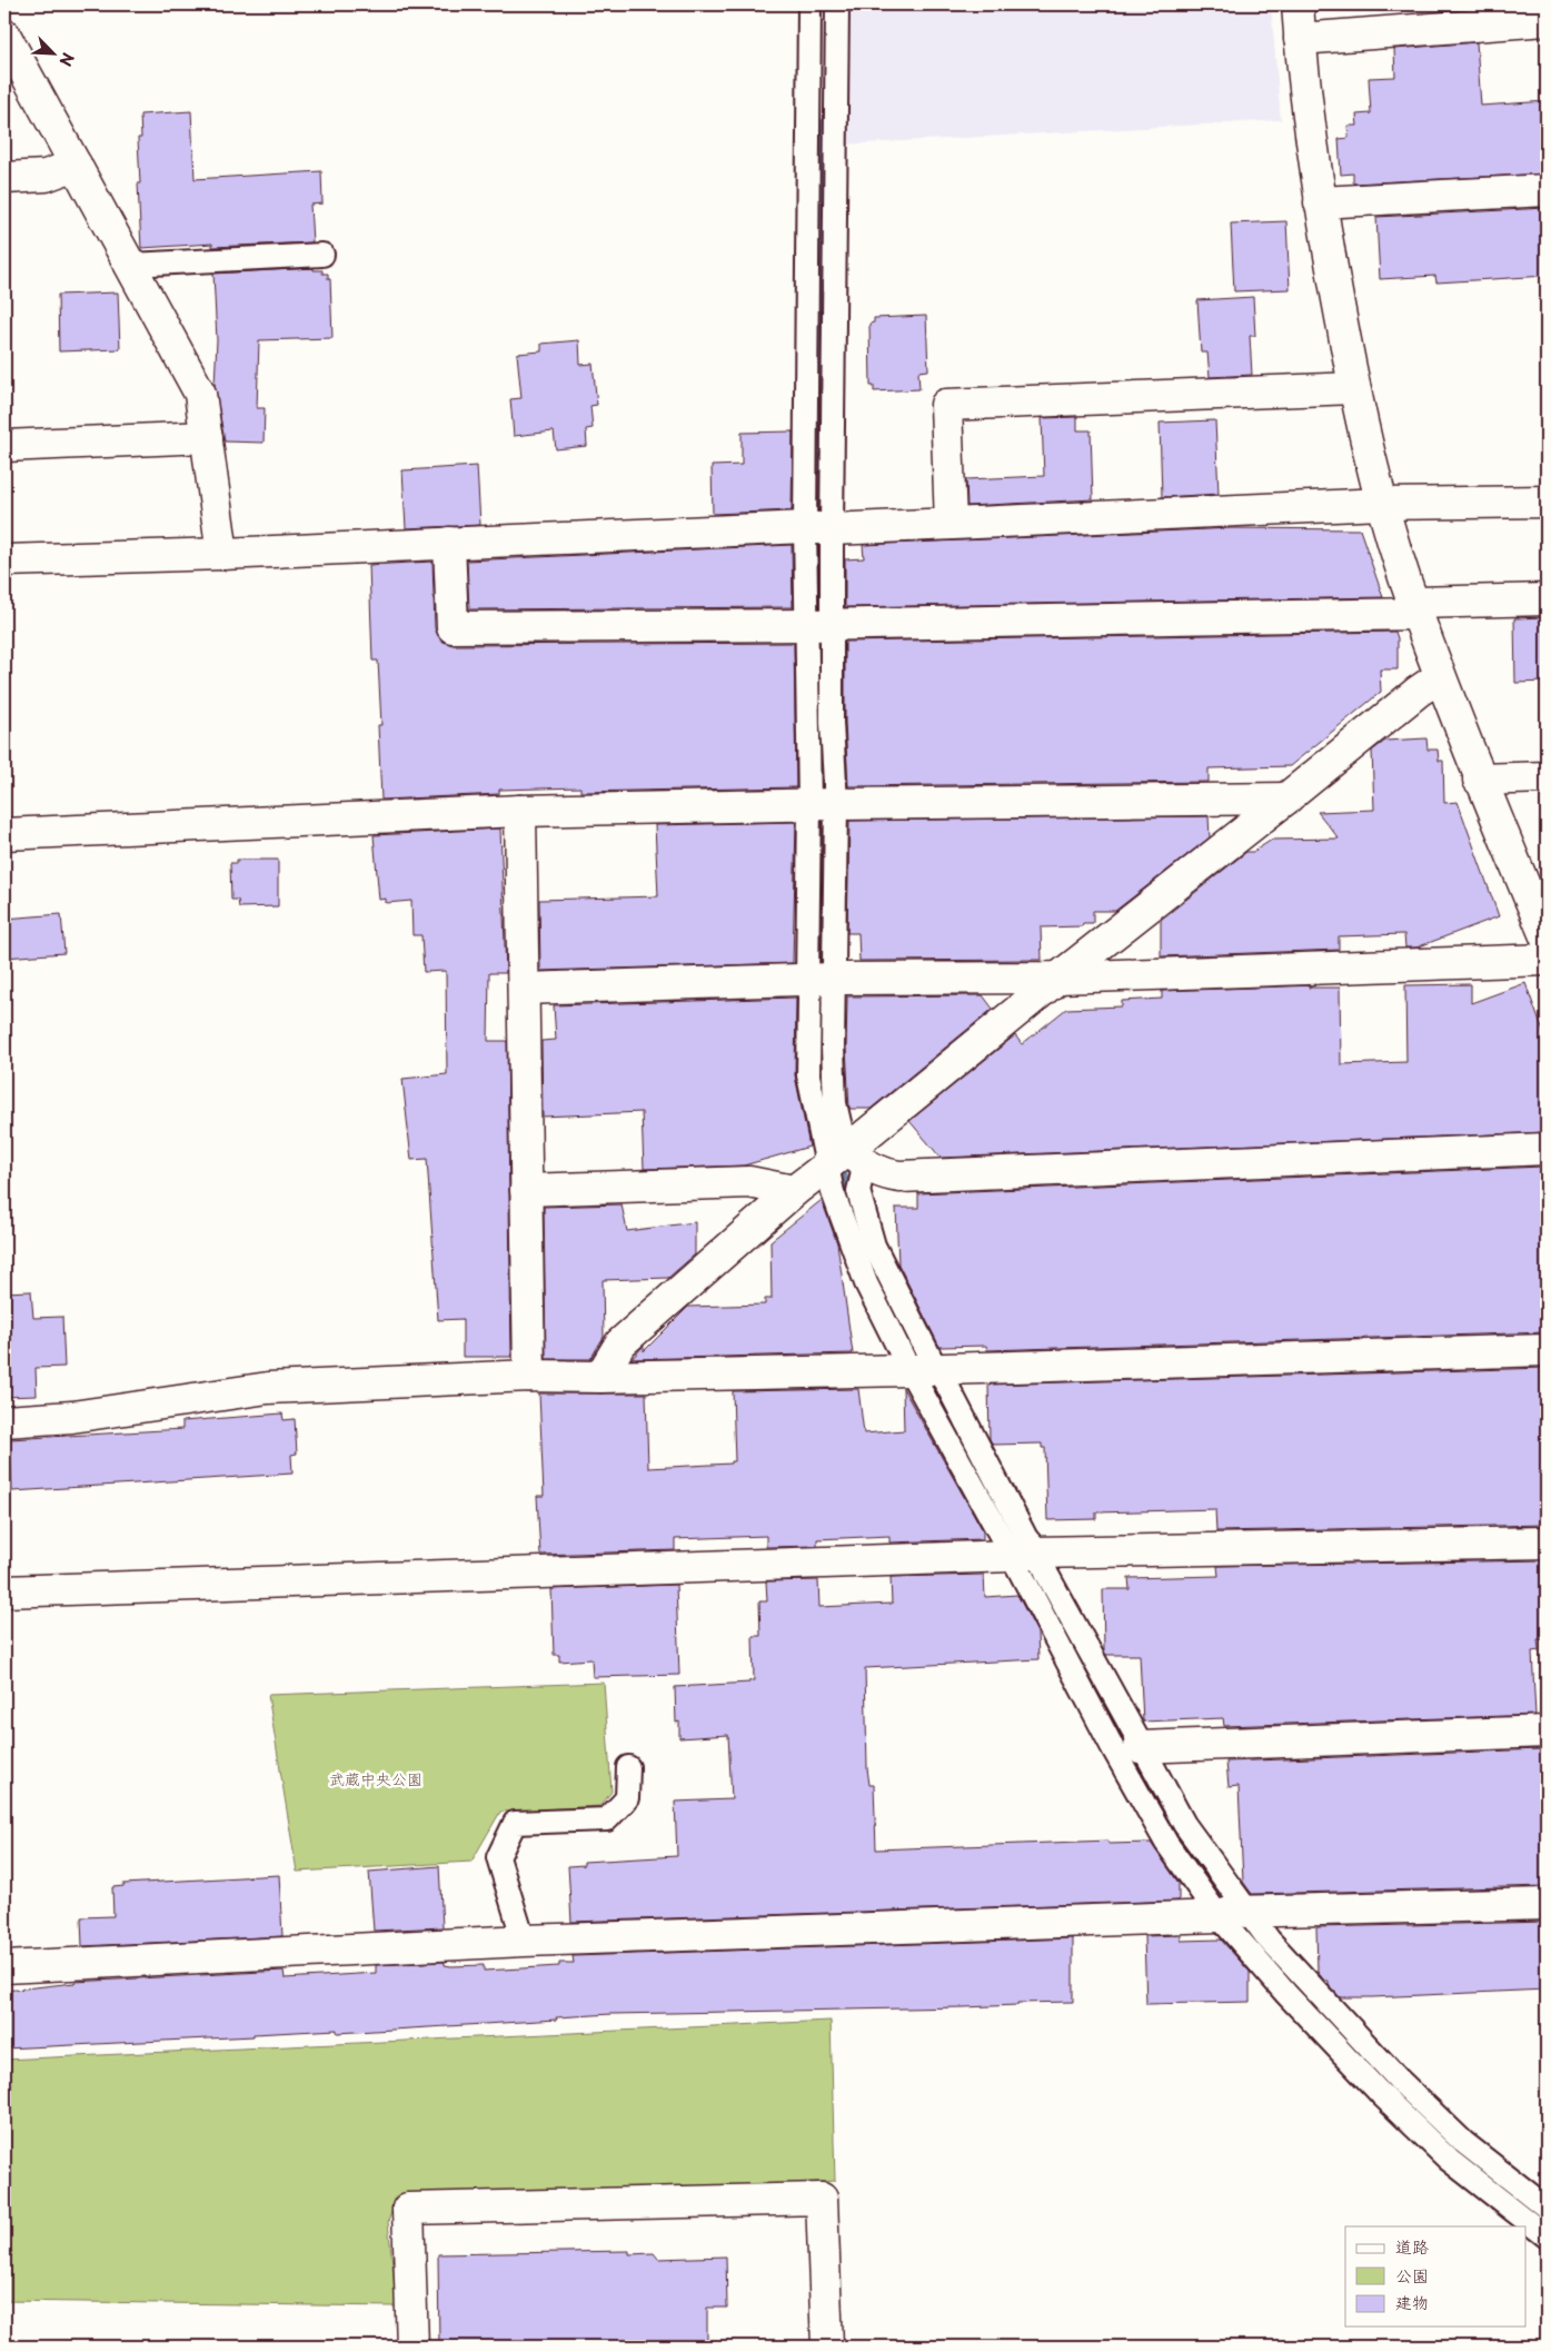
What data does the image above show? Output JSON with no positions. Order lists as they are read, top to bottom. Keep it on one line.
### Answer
{"parks":["武蔵中央公園"],"legend":["道路","公園","建物"],"north":"bottom right"}
